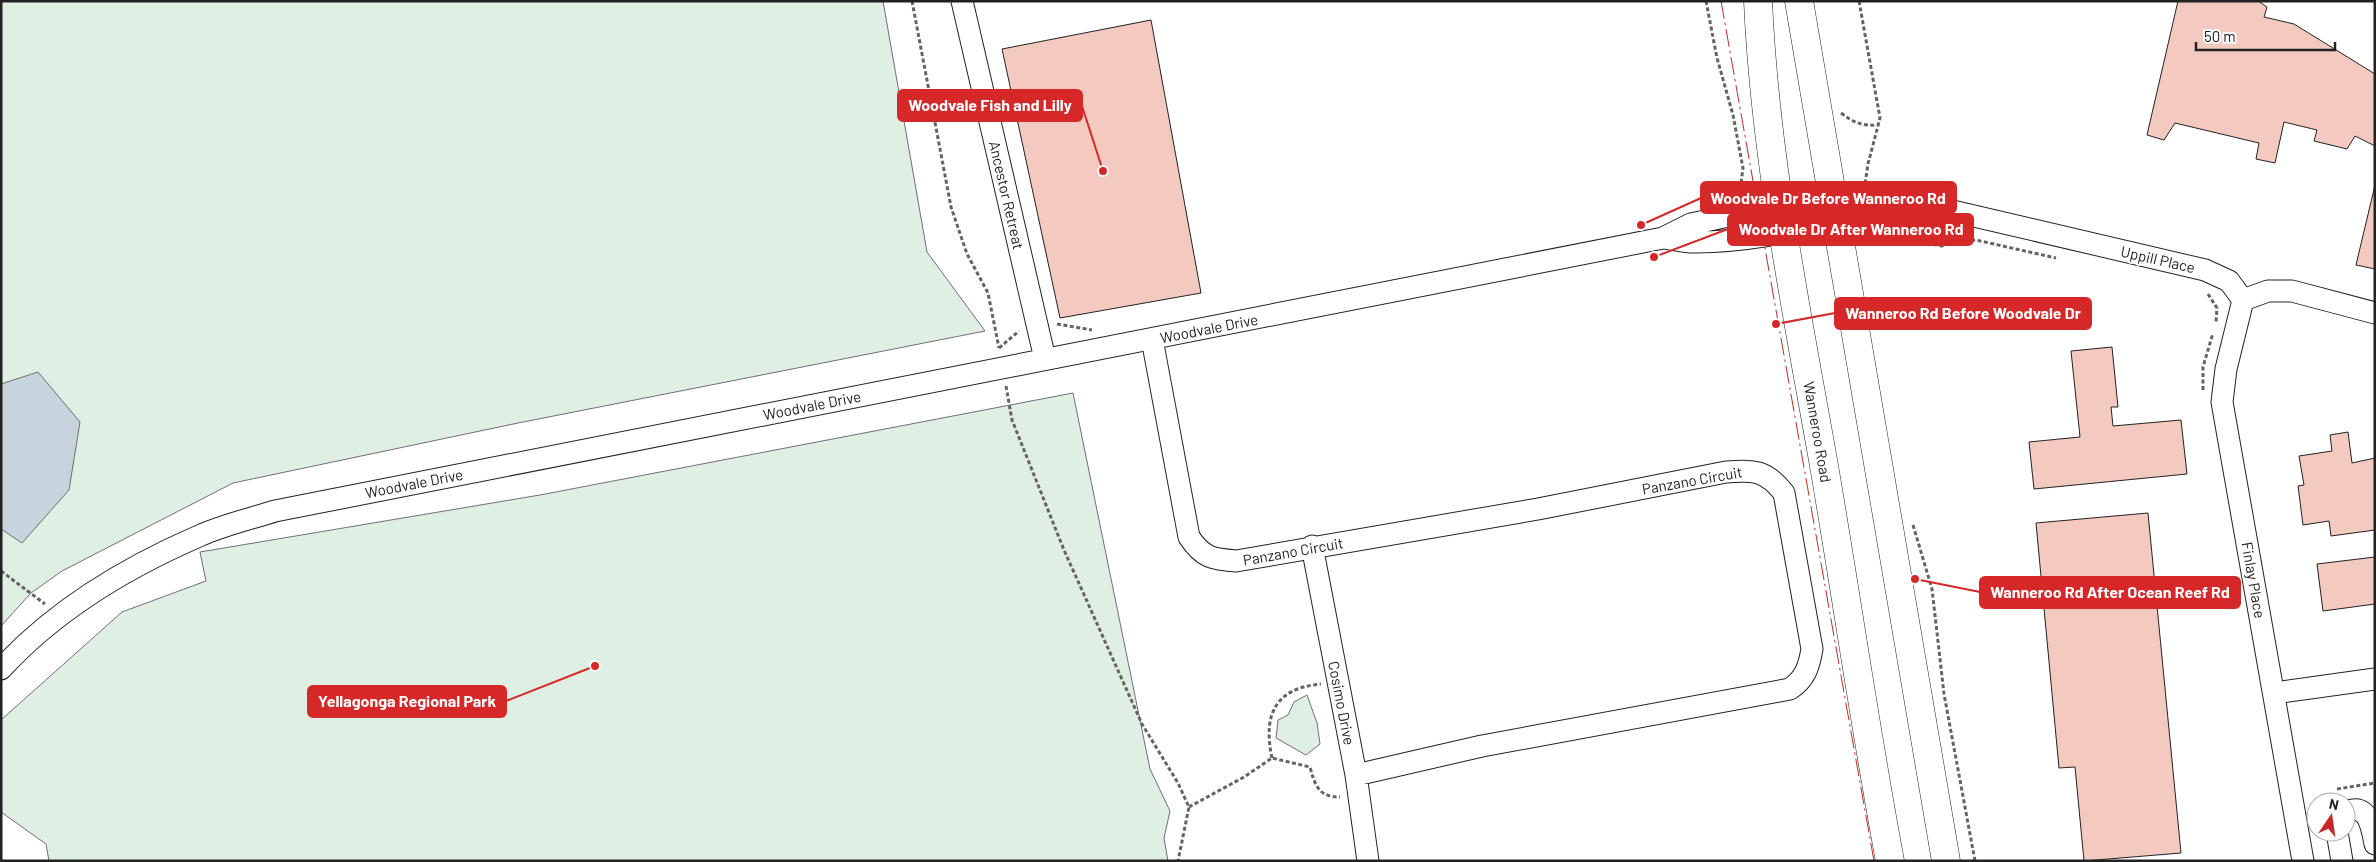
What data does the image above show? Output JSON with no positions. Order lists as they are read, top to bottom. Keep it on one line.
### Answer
{"streets":{"highway":["Wanneroo Road"],"street":["Ancestor Retreat","Uppill Place","Woodvale Drive","Panzano Circuit","Finlay Place","Cosimo Drive"]},"crossings":[["Ancestor Retreat","Woodvale Drive"],["Uppill Place","Finlay Place"],["Woodvale Drive","Wanneroo Road"],["Woodvale Drive","Panzano Circuit"],["Panzano Circuit","Cosimo Drive"]],"places":["Woodvale Fish and Lilly","Woodvale Dr Before Wanneroo Rd","Woodvale Dr After Wanneroo Rd","Wanneroo Rd Before Woodvale Dr","Wanneroo Rd After Ocean Reef Rd","Yellagonga Regional Park"],"scale_bar":"50 m","north":"top"}
